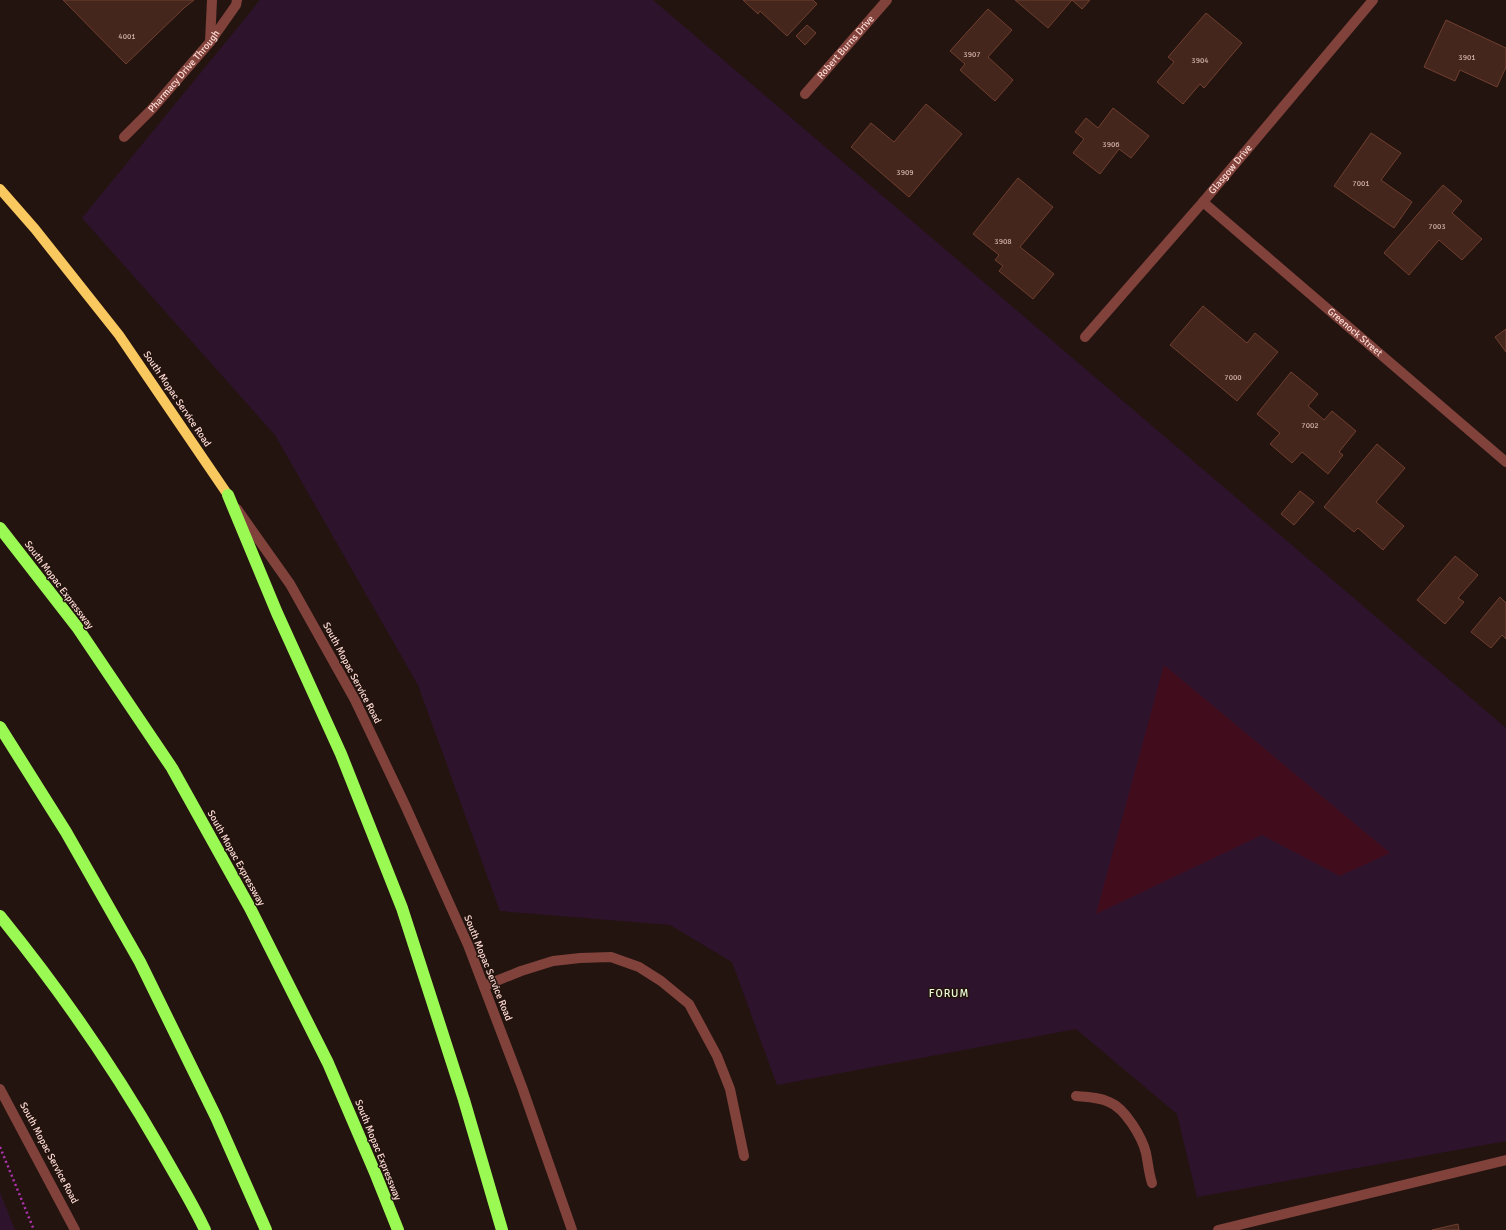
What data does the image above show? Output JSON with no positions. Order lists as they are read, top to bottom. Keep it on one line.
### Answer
{"streets":{"highway":["South Mopac Expressway"],"main road":["South Mopac Service Road"],"street":["Robert Burns Drive","Pharmacy Drive Through","Glasgow Drive","Greenock Street"]},"crossings":[["Glasgow Drive","Greenock Street"]],"districts":["FORUM"],"house_numbers":["4001","3907","3901","3904","3906","3909","7001","7003","3908","7000","7002"]}
